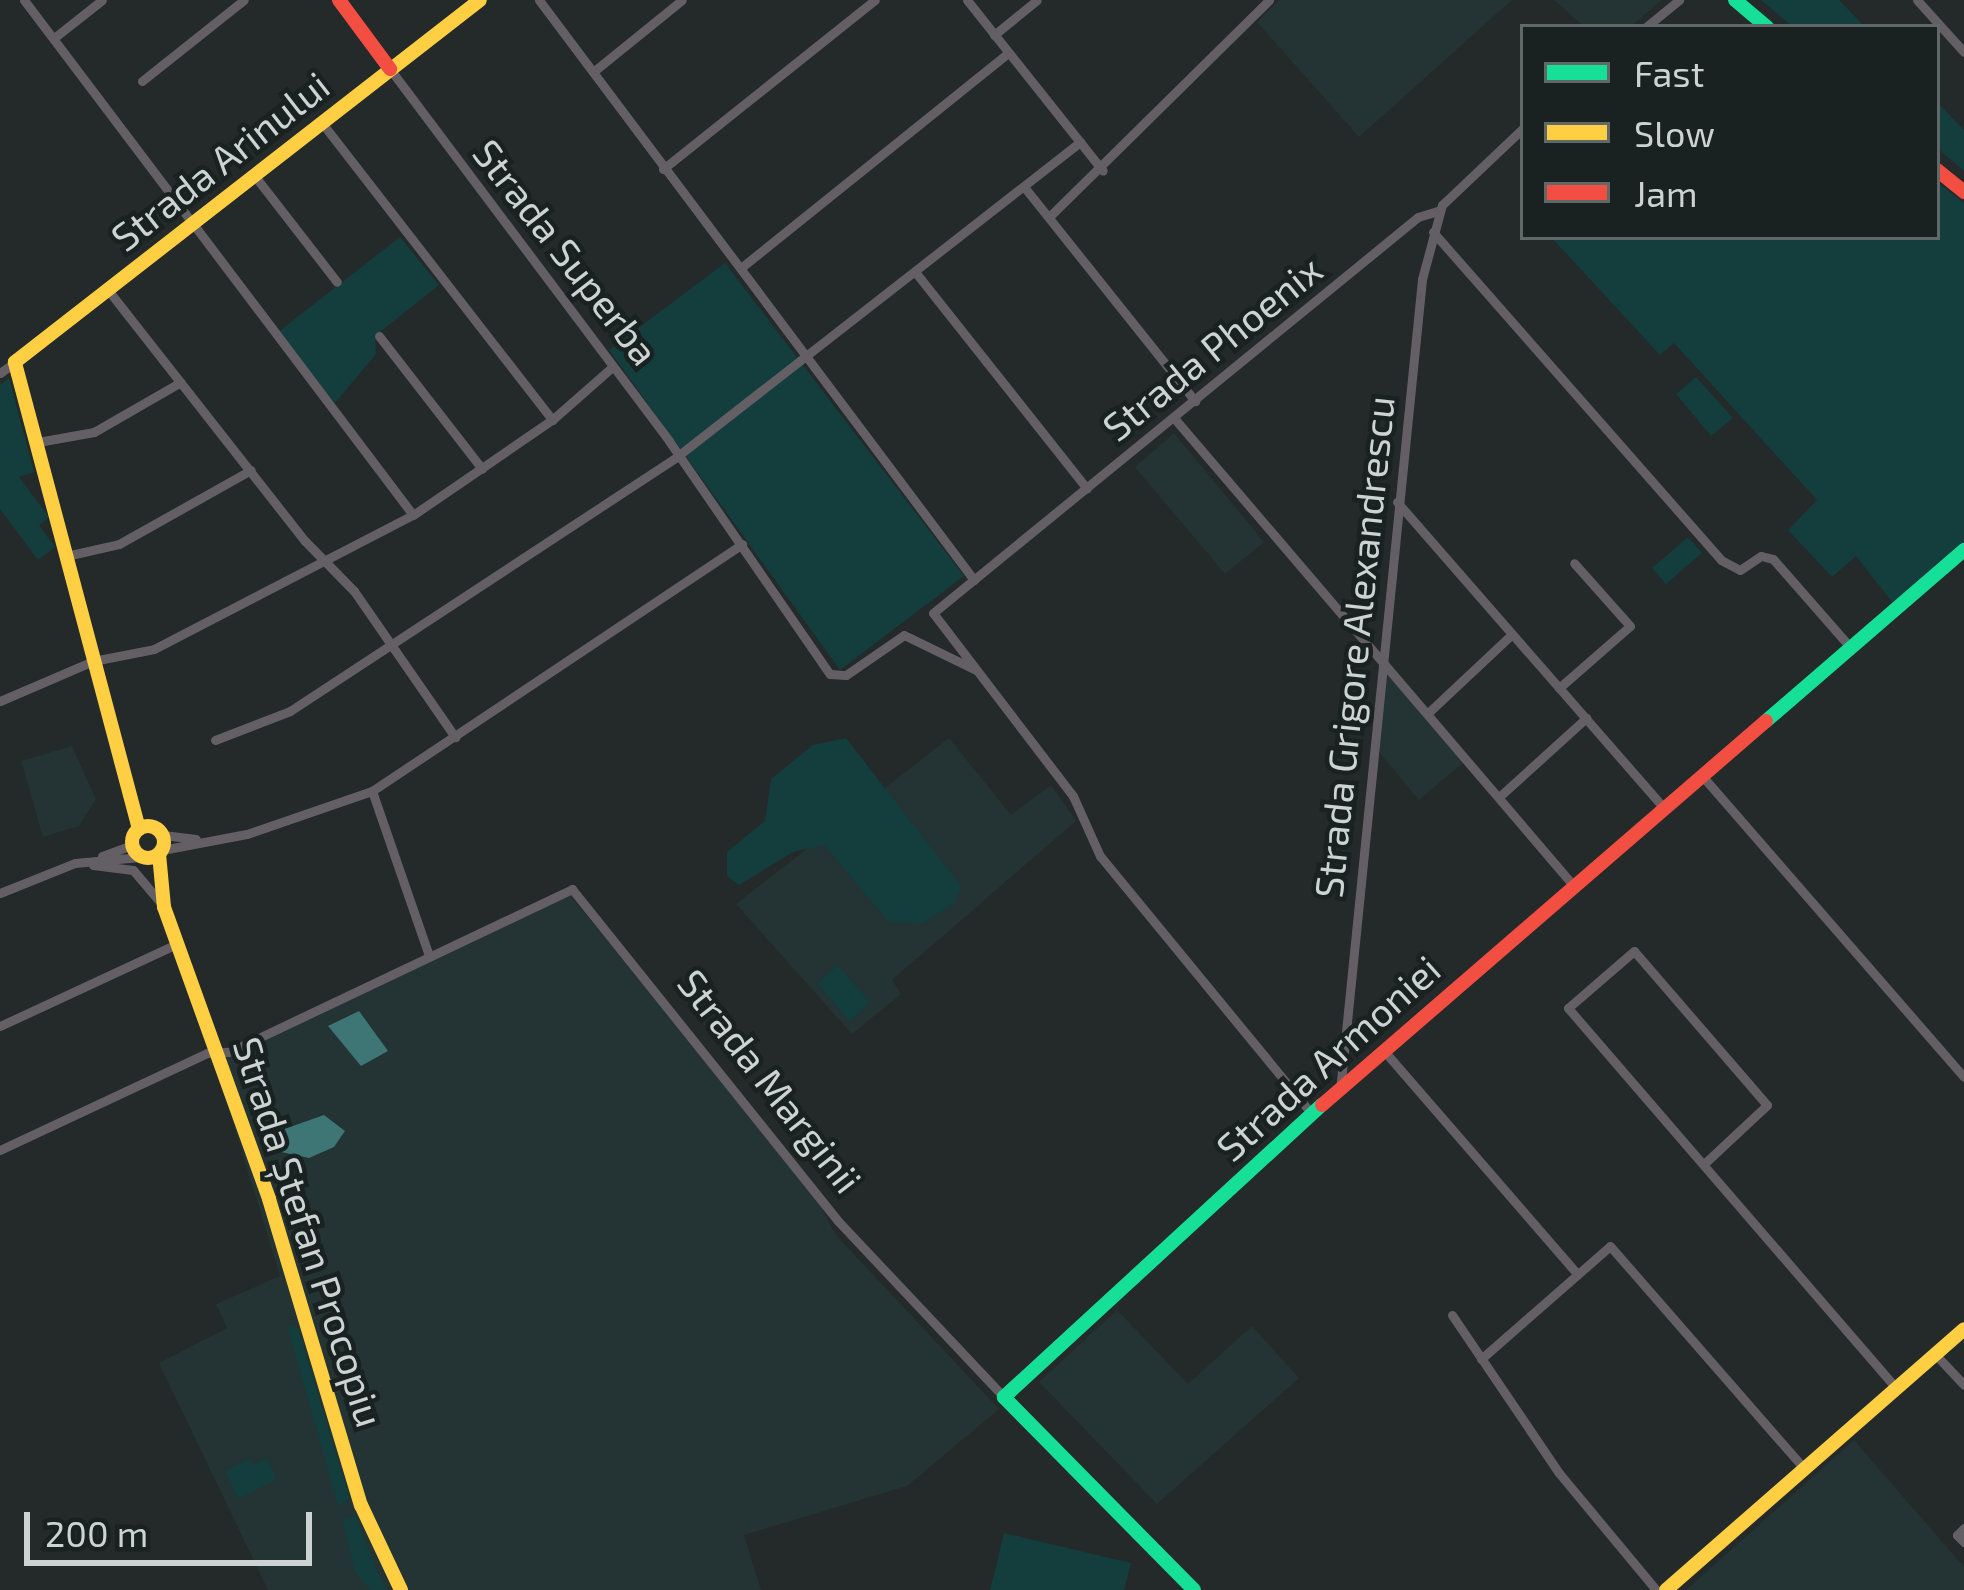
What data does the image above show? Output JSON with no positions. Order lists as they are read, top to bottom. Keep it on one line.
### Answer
{"streets":{"street":["Strada Arinului","Strada Superba","Strada Phoenix","Strada Grigore Alexandrescu","Strada Armoniei","Strada Marginii","Strada Ștefan Procopiu"]},"crossings":[["Strada Arinului","Strada Superba"],["Strada Superba","Strada Phoenix"],["Strada Phoenix","Strada Grigore Alexandrescu"],["Strada Grigore Alexandrescu","Strada Armoniei"],["Strada Armoniei","Strada Marginii"],["Strada Marginii","Strada Ștefan Procopiu"]],"legend":["Fast","Slow","Jam"],"scale_bar":"200 m"}
